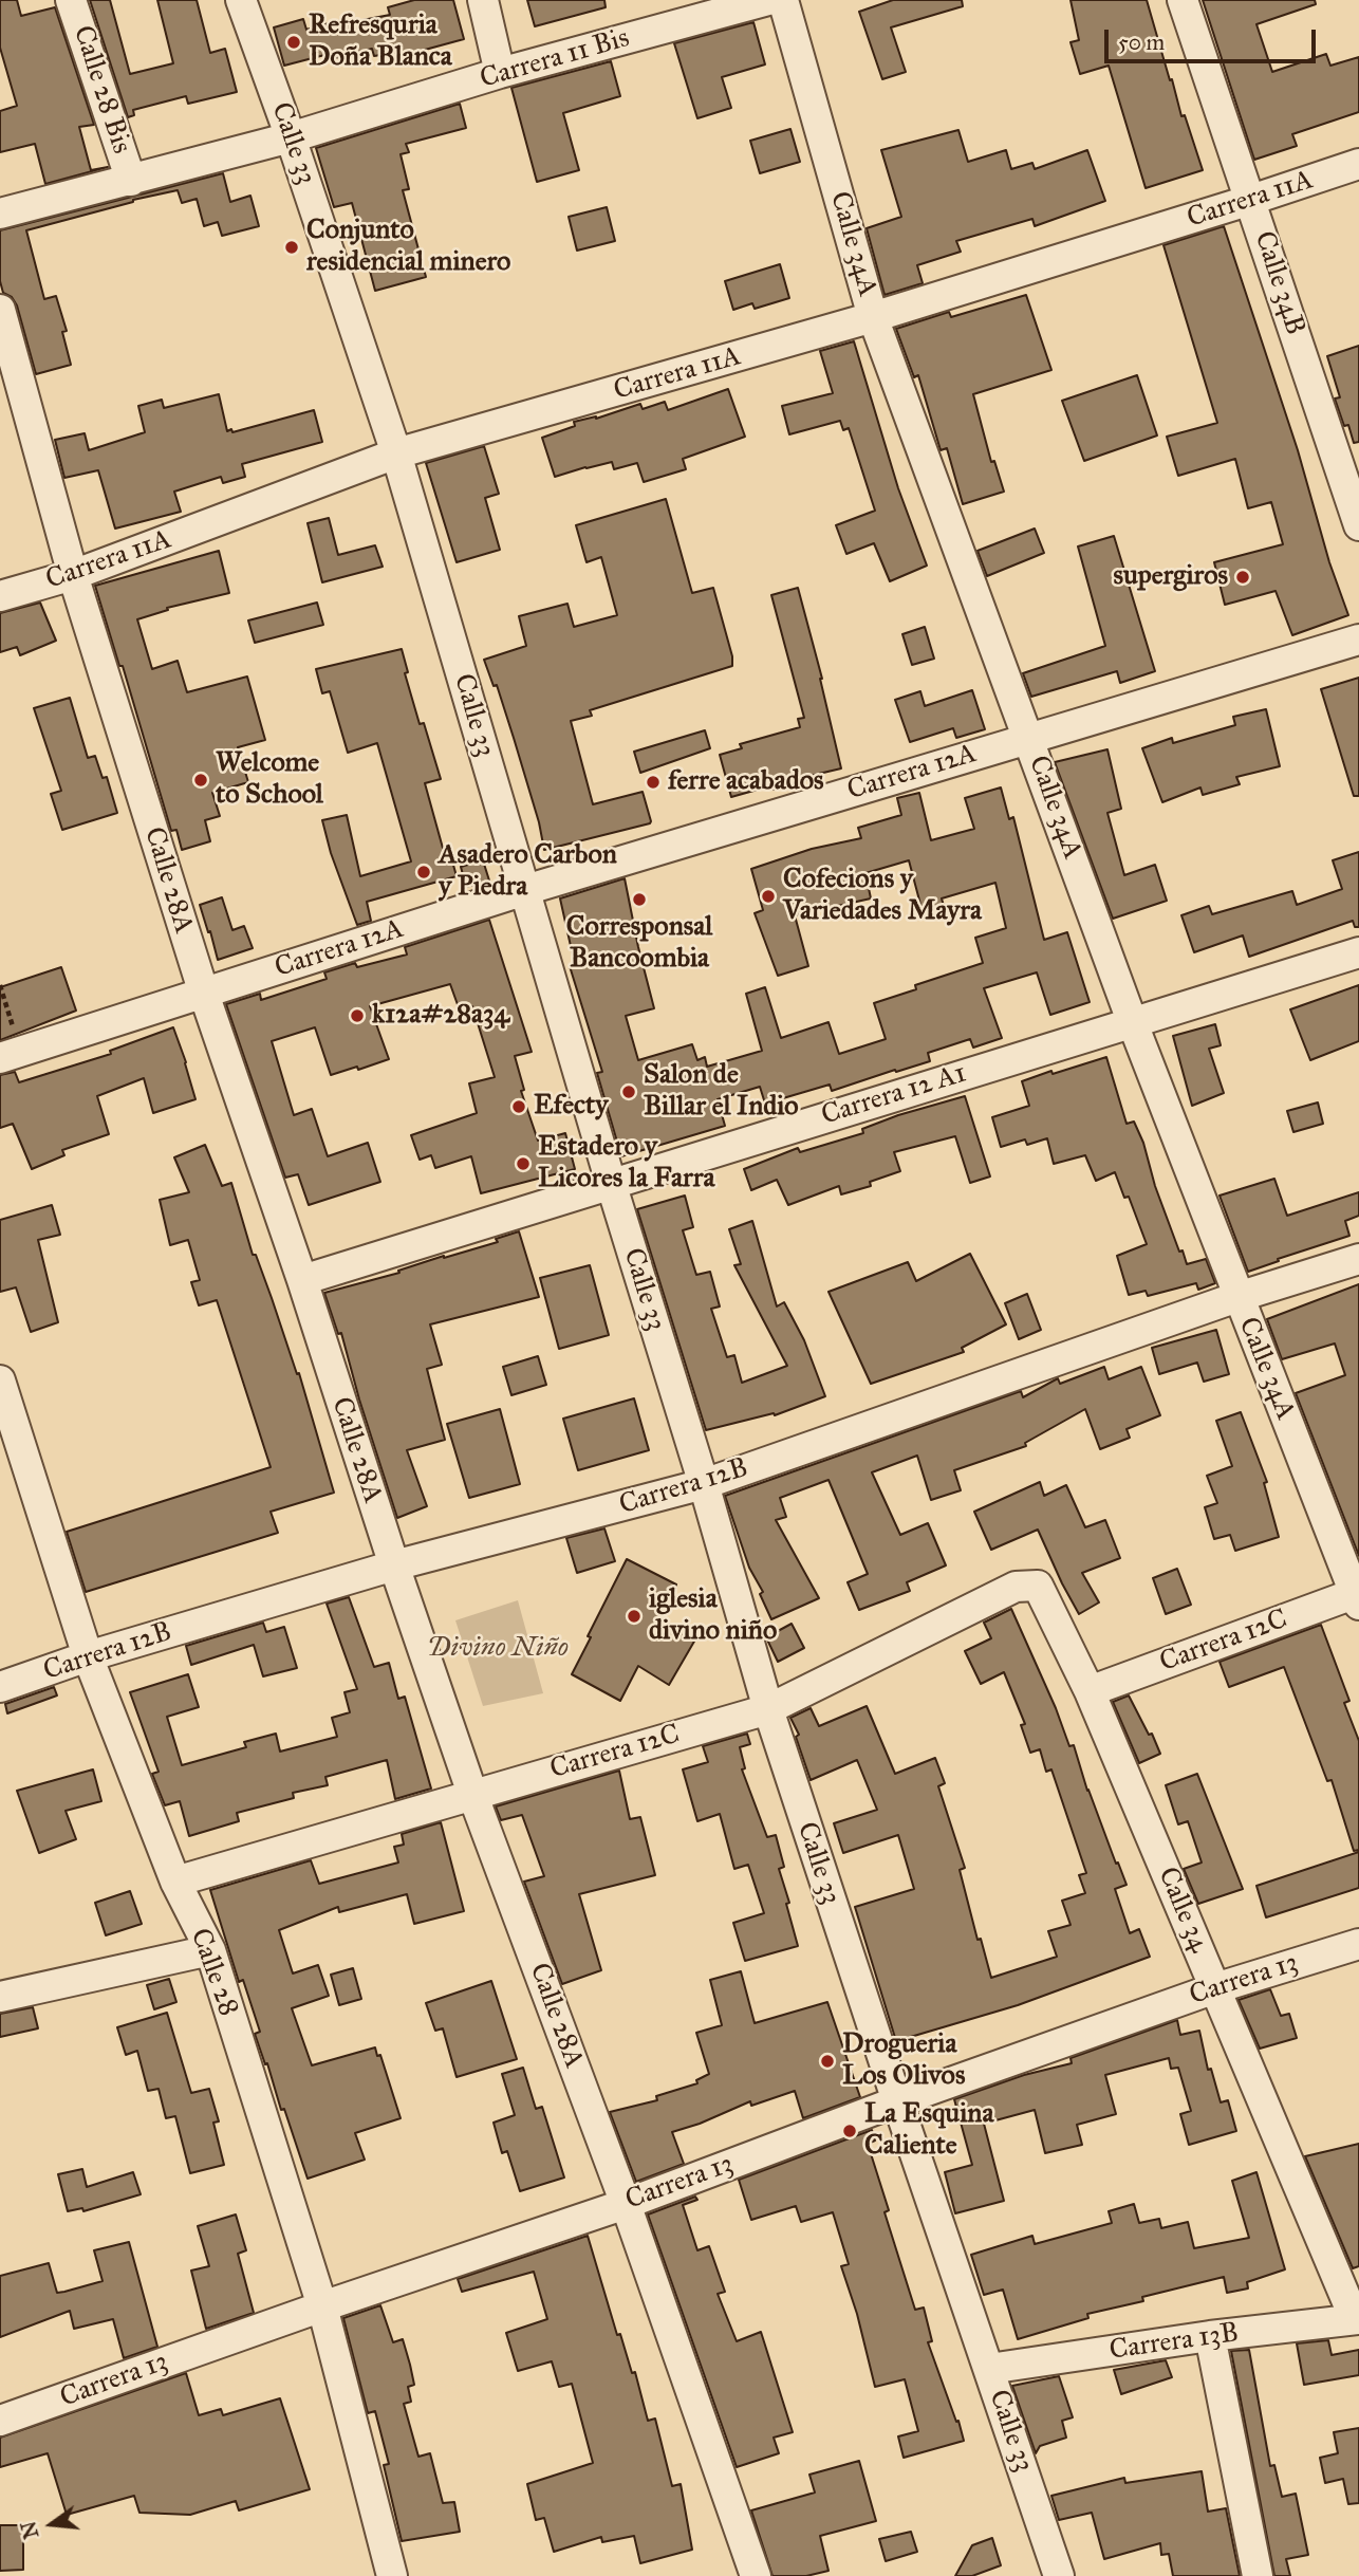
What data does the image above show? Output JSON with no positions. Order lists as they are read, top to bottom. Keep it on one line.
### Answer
{"streets":{"street":["Carrera 11 Bis","Calle 28 Bis","Calle 33","Carrera 11A","Calle 34A","Calle 34B","Carrera 12A","Calle 28A","Carrera 12 A1","Carrera 12B","Carrera 12C","Calle 34","Calle 28","Carrera 13","Carrera 13B"]},"crossings":[["Carrera 11 Bis","Calle 28 Bis"],["Carrera 11 Bis","Calle 33"],["Calle 33","Carrera 11A"],["Calle 33","Carrera 12A"],["Calle 33","Carrera 12 A1"],["Calle 33","Carrera 12B"],["Calle 33","Carrera 12C"],["Calle 33","Carrera 13"],["Calle 33","Carrera 13B"],["Carrera 11A","Calle 34A"],["Carrera 11A","Calle 34B"],["Carrera 11A","Calle 28A"],["Calle 34A","Carrera 12A"],["Calle 34A","Carrera 12 A1"],["Calle 34A","Carrera 12B"],["Calle 34A","Carrera 12C"],["Carrera 12A","Calle 28A"],["Calle 28A","Carrera 12 A1"],["Calle 28A","Carrera 12B"],["Calle 28A","Carrera 12C"],["Calle 28A","Carrera 13"],["Carrera 12B","Calle 28"],["Carrera 12C","Calle 34"],["Carrera 12C","Calle 28"],["Calle 34","Carrera 13"],["Calle 34","Carrera 13B"],["Calle 28","Carrera 13"]],"parks":["Divino Niño"],"places":["Refresquria Doña Blanca","Conjunto residencial minero","supergiros","Welcome to School","ferre acabados","Asadero Carbon y Piedra","Cofecions y Variedades Mayra","Corresponsal Bancoombia","k12a#28a34","Salon de Billar el Indio","Efecty","Estadero y Licores la Farra","iglesia divino niño","Drogueria Los Olivos","La Esquina Caliente"],"scale_bar":"50 m","north":"left"}
